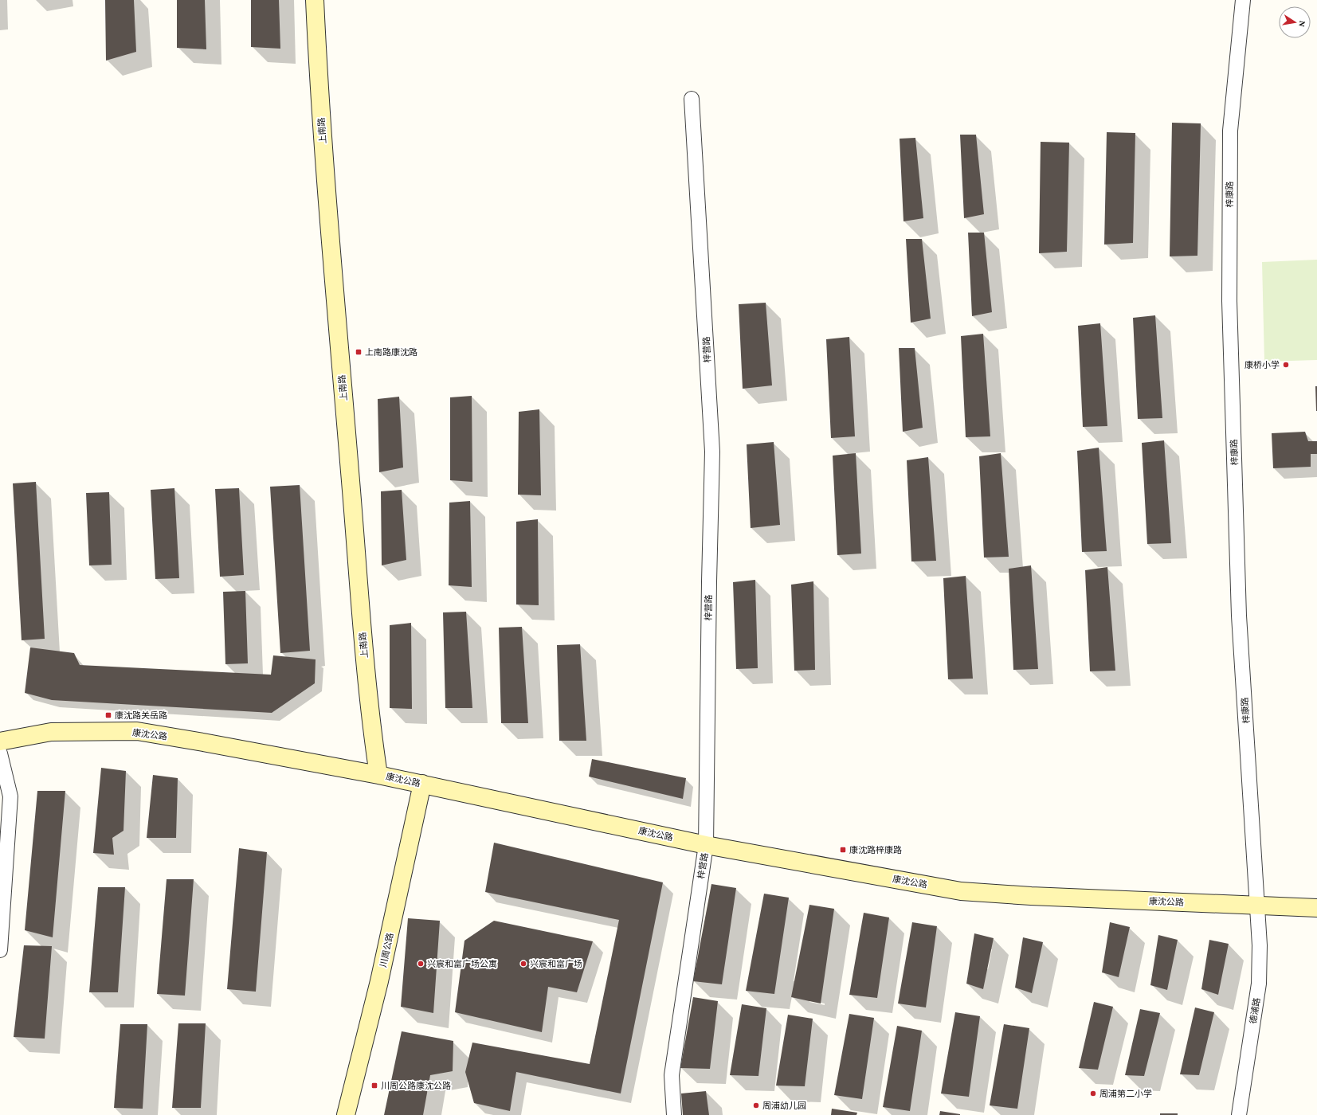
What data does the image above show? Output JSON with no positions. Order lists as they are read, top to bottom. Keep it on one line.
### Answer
{"streets":{"street":["上南路","梓康路","梓营路","康沈公路","川周公路","德浦路"]},"crossings":[["上南路","康沈公路"],["梓康路","康沈公路"],["梓康路","德浦路"],["梓营路","康沈公路"],["康沈公路","川周公路"],["康沈公路","德浦路"]],"places":{"transit":["上南路康沈路","康沈路关岳路","康沈路梓康路","川周公路康沈公路"],"other":["康桥小学","兴宸和富广场公寓","兴宸和富广场","周浦第二小学","周浦幼儿园"]},"north":"right"}
